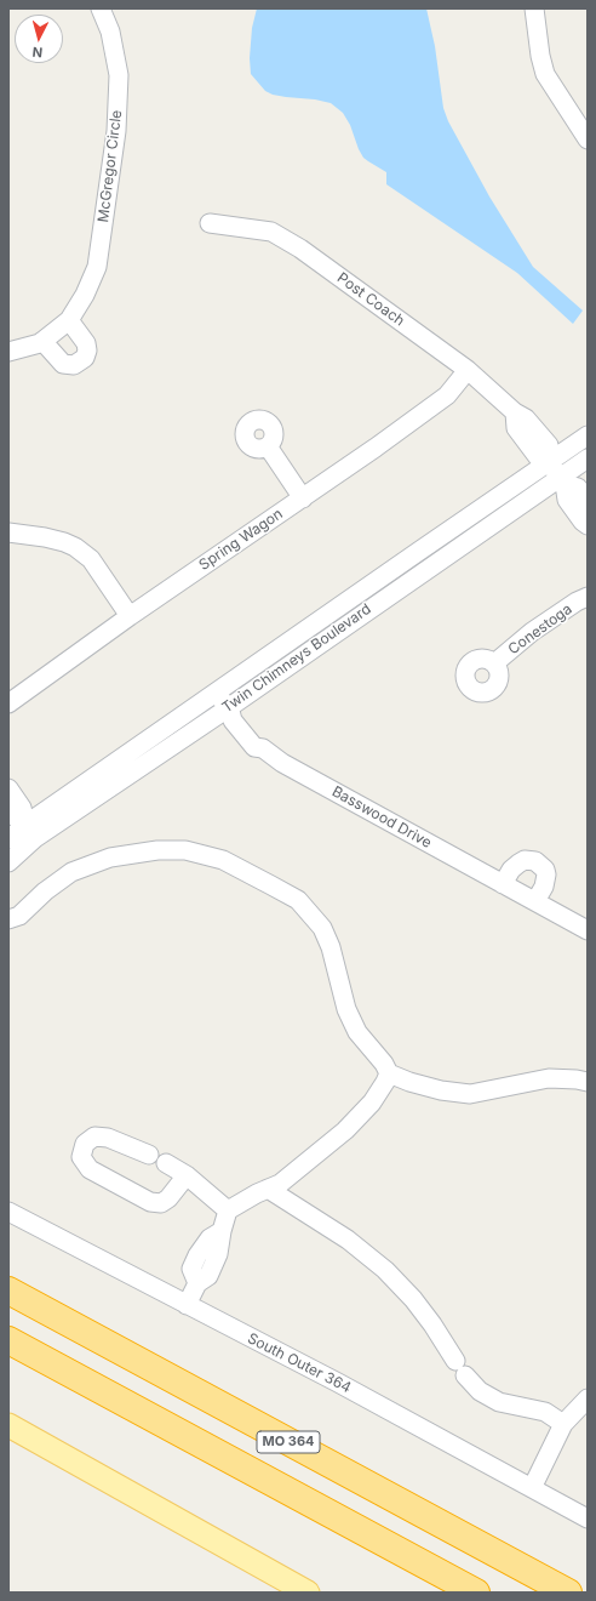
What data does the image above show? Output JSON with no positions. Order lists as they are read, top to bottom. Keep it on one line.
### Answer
{"streets":{"highway":["MO 364"],"street":["McGregor Circle","Post Coach","Spring Wagon","Conestoga","Twin Chimneys Boulevard","Basswood Drive","South Outer 364"]},"crossings":[["Post Coach","Spring Wagon"],["Post Coach","Twin Chimneys Boulevard"],["Twin Chimneys Boulevard","Basswood Drive"]],"north":"bottom"}
